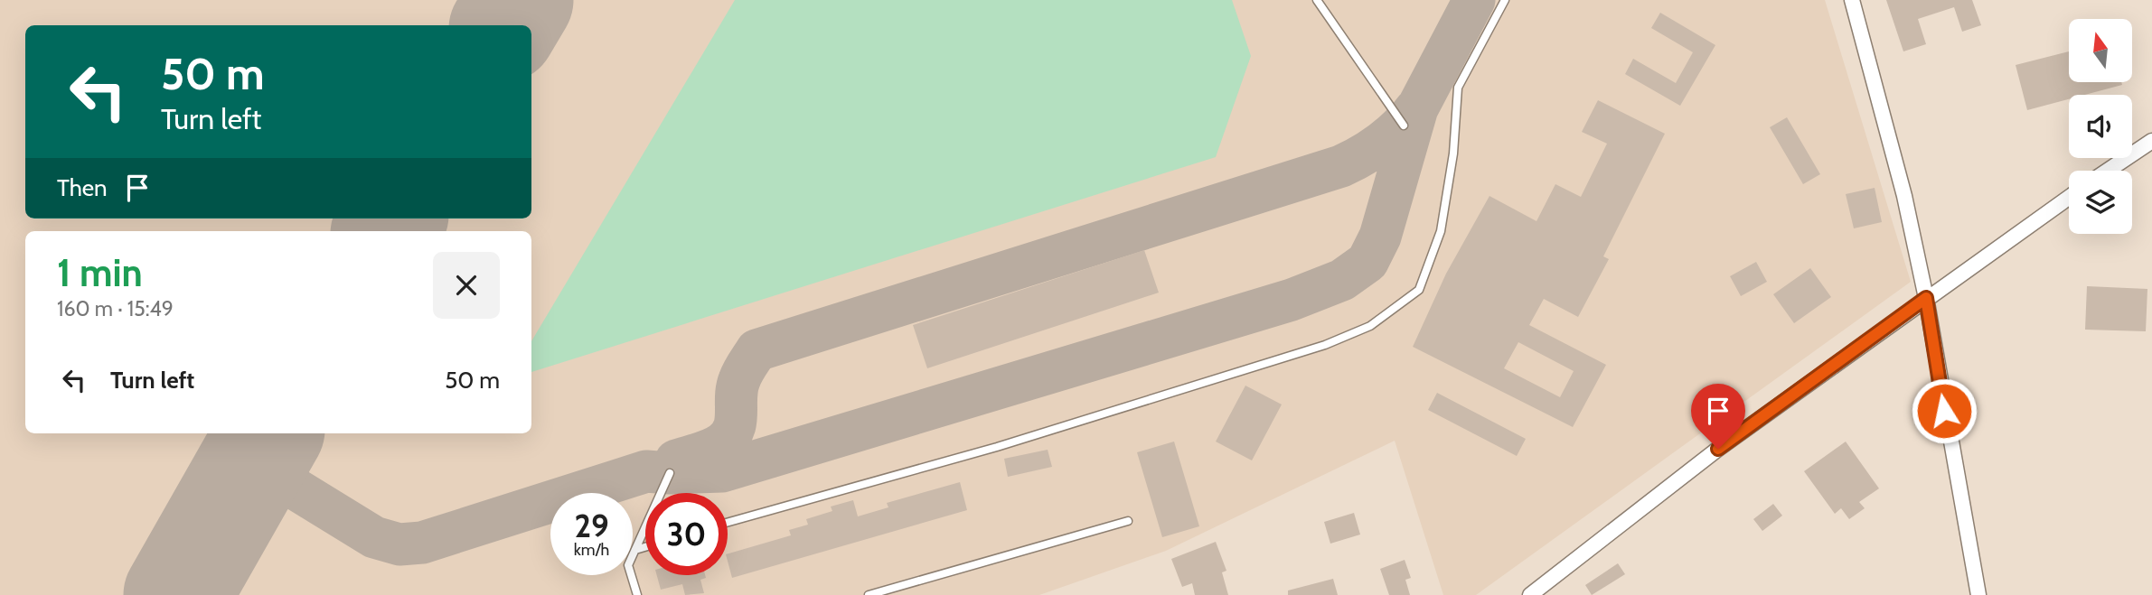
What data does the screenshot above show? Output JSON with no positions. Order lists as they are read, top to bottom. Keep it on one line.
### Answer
{"north":"top","page":{"turn":["50 m","Turn left"],"then":"Then","heading":["1 min","160 m · 15:49"],"list":[{"name":"Turn left","value":"50 m"}],"speed":"29 km/h","limit":"30"}}
